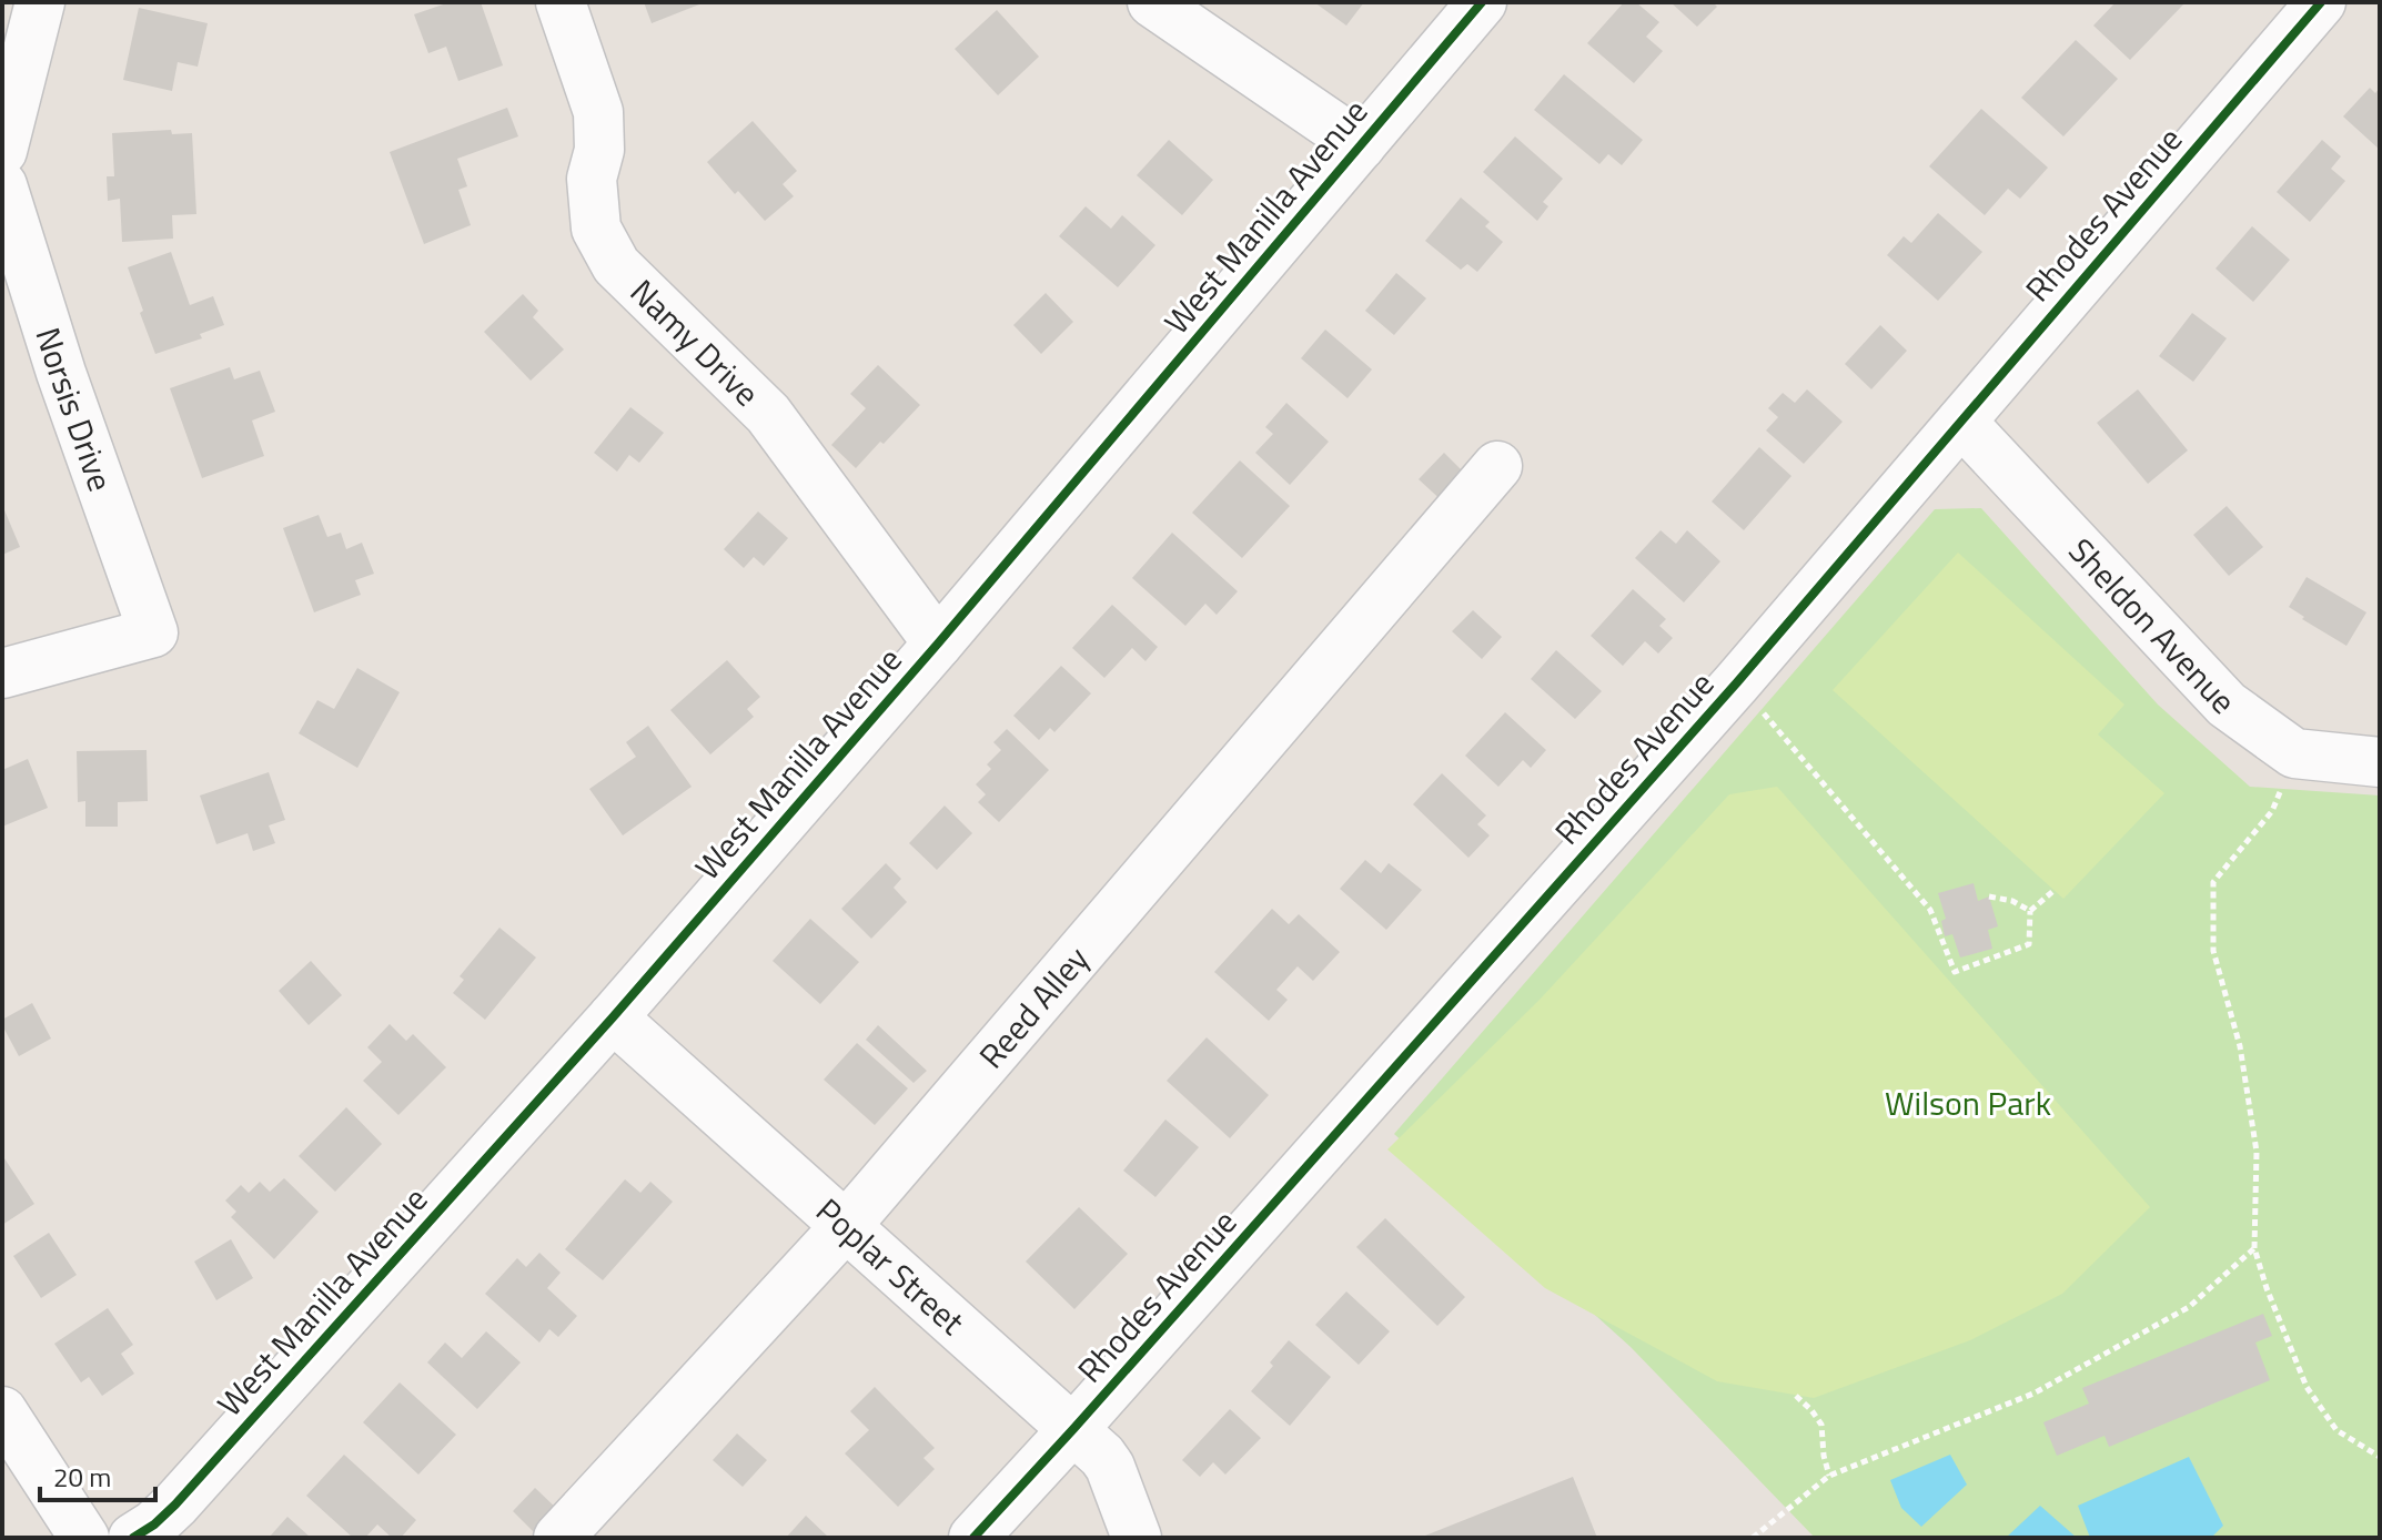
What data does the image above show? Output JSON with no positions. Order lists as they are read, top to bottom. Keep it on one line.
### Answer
{"streets":{"street":["Rhodes Avenue","West Manilla Avenue","Namy Drive","Norsis Drive","Sheldon Avenue","Reed Alley","Poplar Street"]},"crossings":[["Rhodes Avenue","Sheldon Avenue"],["Rhodes Avenue","Poplar Street"],["West Manilla Avenue","Namy Drive"],["West Manilla Avenue","Poplar Street"],["Reed Alley","Poplar Street"]],"parks":["Wilson Park"],"scale_bar":"20 m"}
